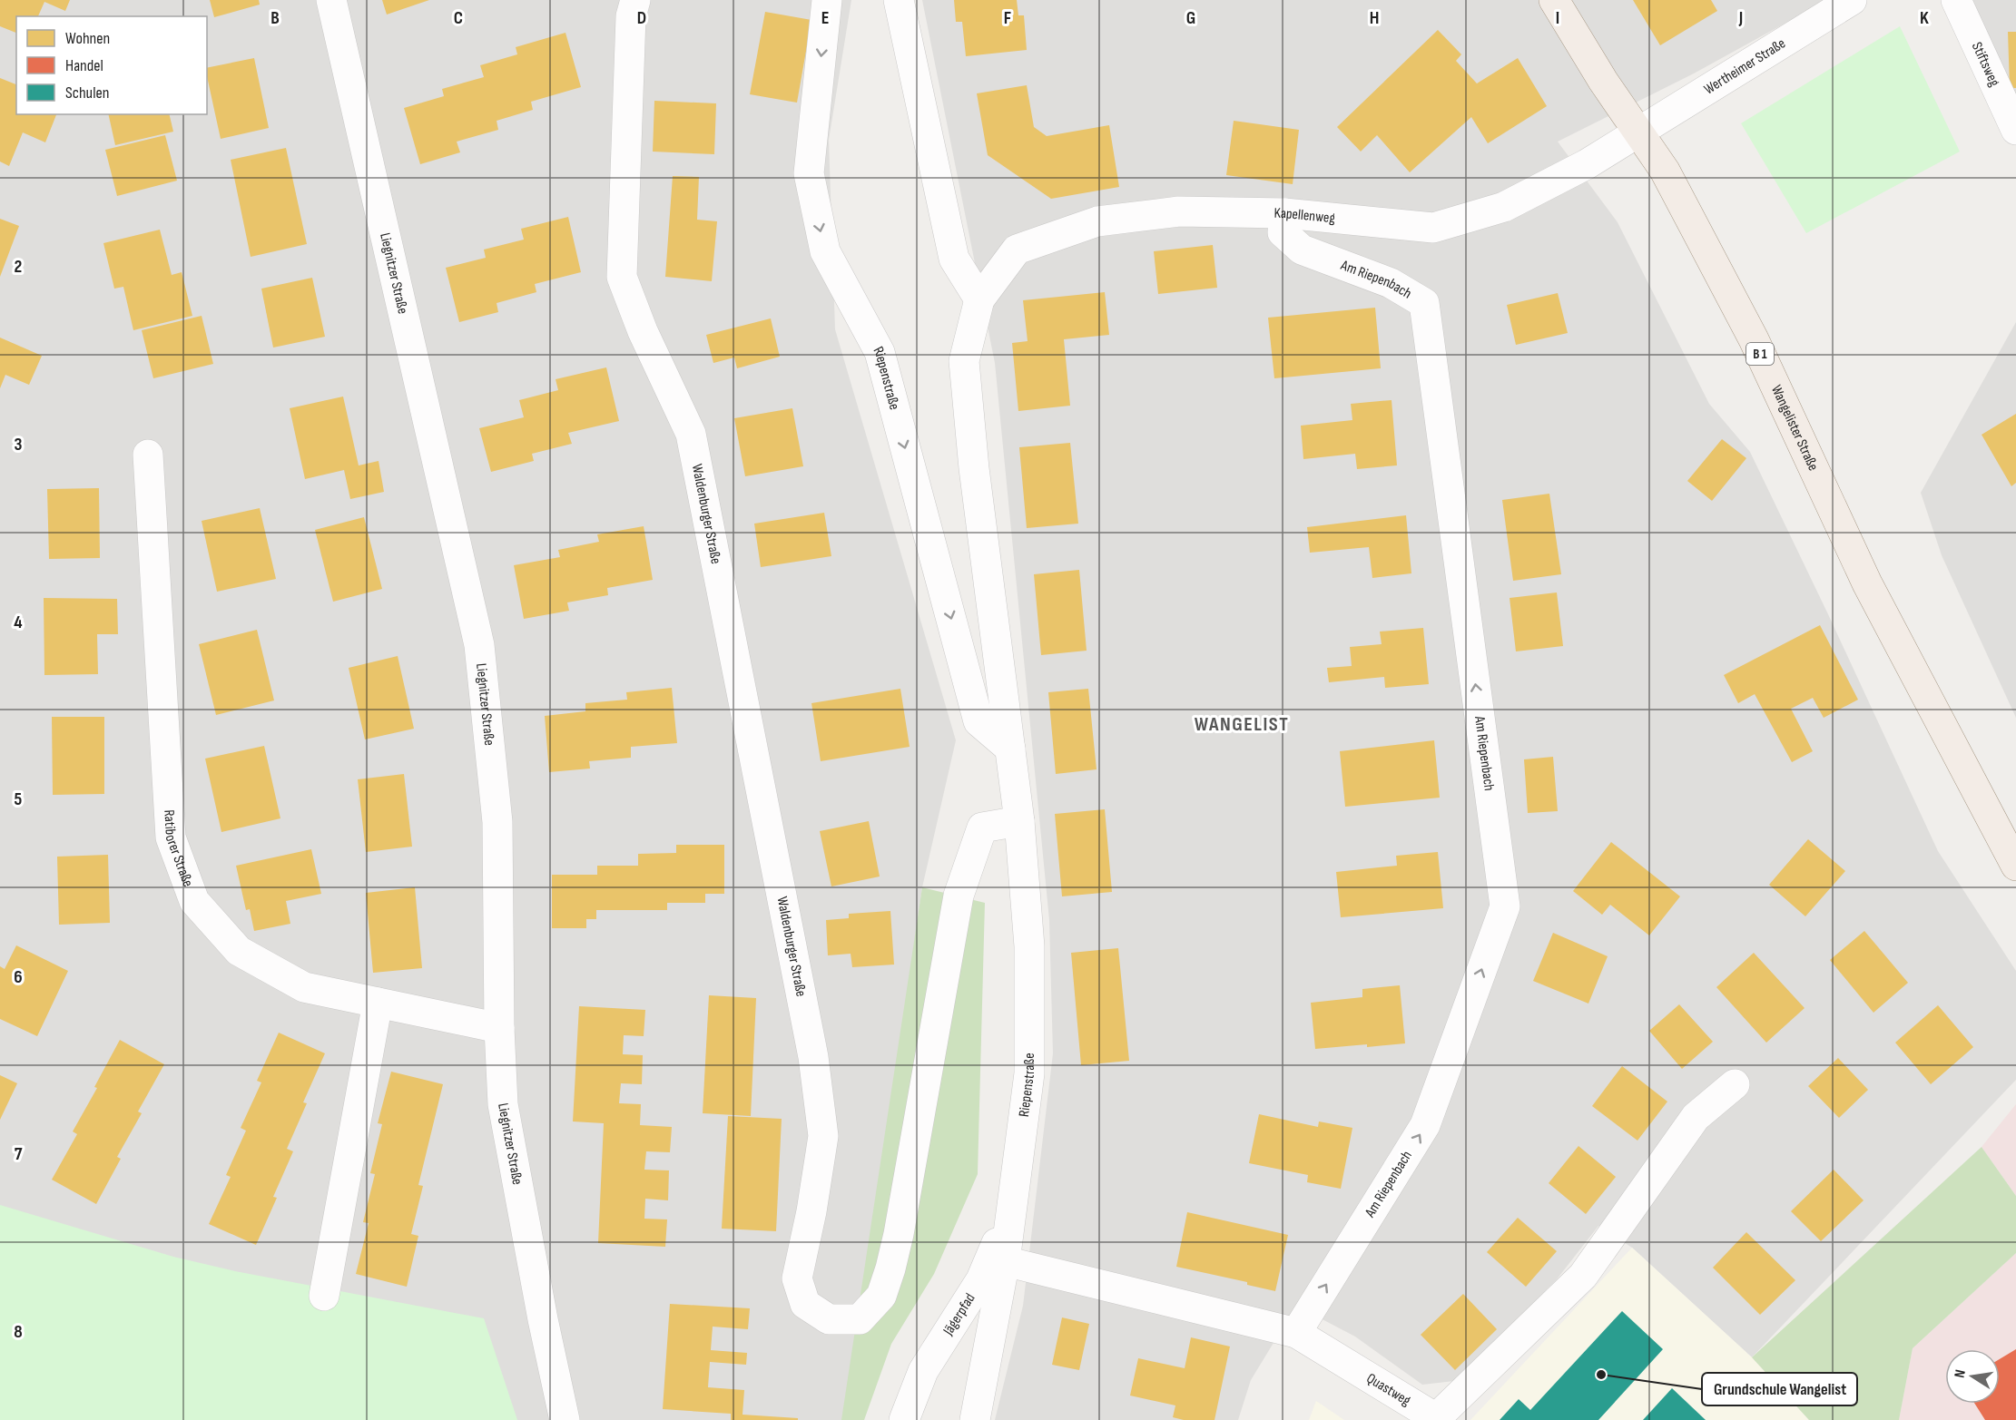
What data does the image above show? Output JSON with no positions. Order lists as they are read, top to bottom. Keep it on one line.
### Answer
{"streets":{"main road":["B 1","Wangelister Straße"],"street":["Stiftsweg","Wertheimer Straße","Kapellenweg","Liegnitzer Straße","Am Riepenbach","Riepenstraße","Waldenburger Straße","Ratiborer Straße","Jägerpfad","Quastweg"]},"crossings":[["Wertheimer Straße","Kapellenweg"],["Wertheimer Straße","Wangelister Straße"],["Kapellenweg","Am Riepenbach"],["Kapellenweg","Riepenstraße"],["Kapellenweg","Wangelister Straße"],["Liegnitzer Straße","Ratiborer Straße"],["Am Riepenbach","Quastweg"],["Riepenstraße","Waldenburger Straße"],["Riepenstraße","Jägerpfad"],["Riepenstraße","Quastweg"]],"one_way":["Am Riepenbach"],"districts":["WANGELIST"],"places":["Grundschule Wangelist"],"legend":["Wohnen","Handel","Schulen"],"north":"left","grid":{"columns":["B","C","D","E","F","G","H","I","J","K"],"rows":["2","3","4","5","6","7","8"]}}
